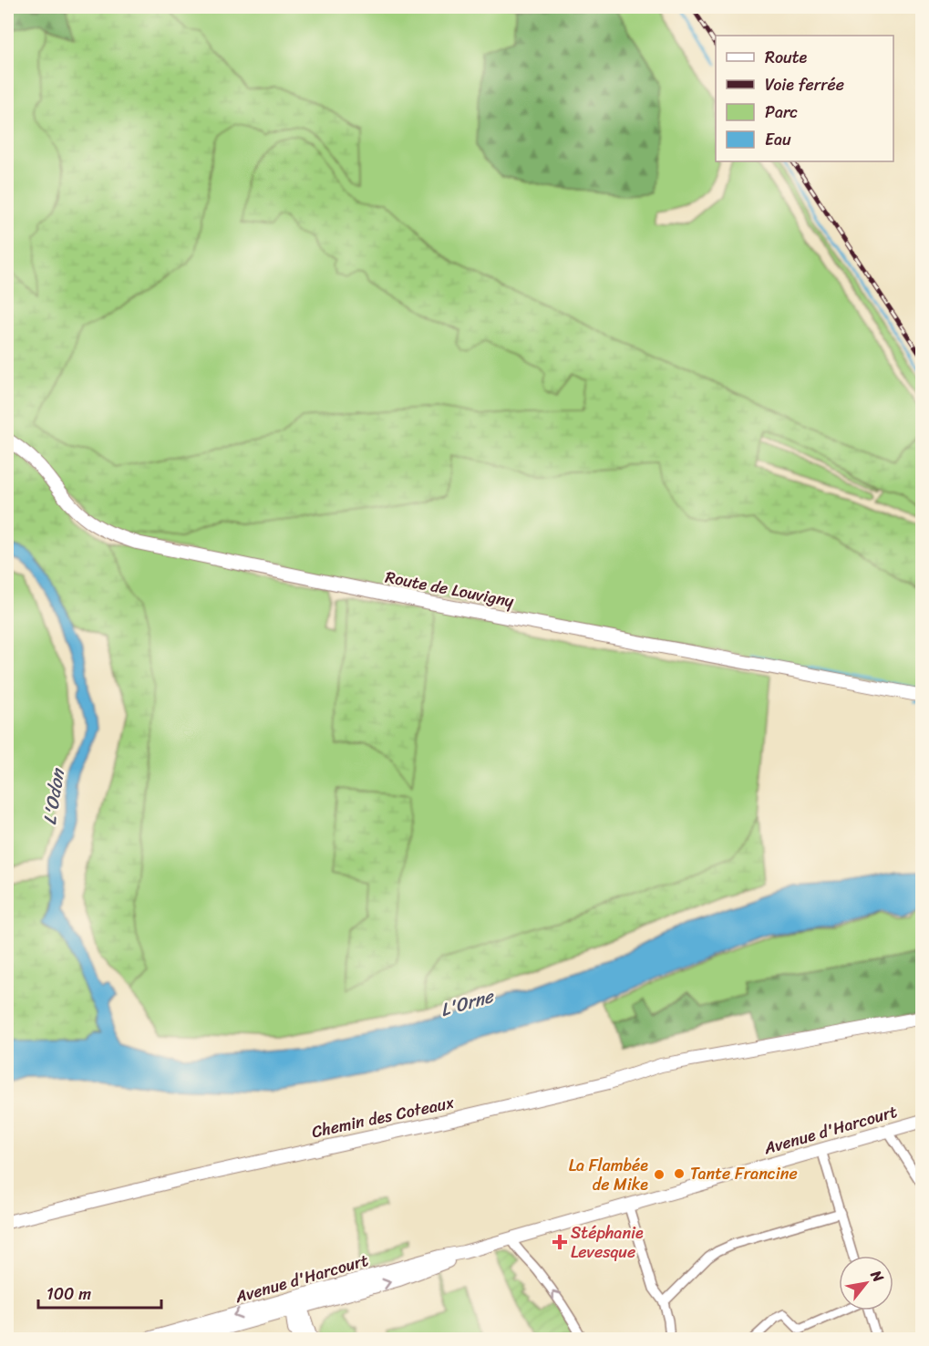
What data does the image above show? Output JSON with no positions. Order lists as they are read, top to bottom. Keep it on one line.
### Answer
{"streets":{"street":["Route de Louvigny","Chemin des Coteaux","Avenue d'Harcourt"]},"water":["L'Odon","L'Orne"],"places":{"other":["Tante Francine","La Flambée de Mike"],"health":["Stéphanie Levesque"]},"legend":["Route","Voie ferrée","Parc","Eau"],"scale_bar":"100 m","north":"top right"}
